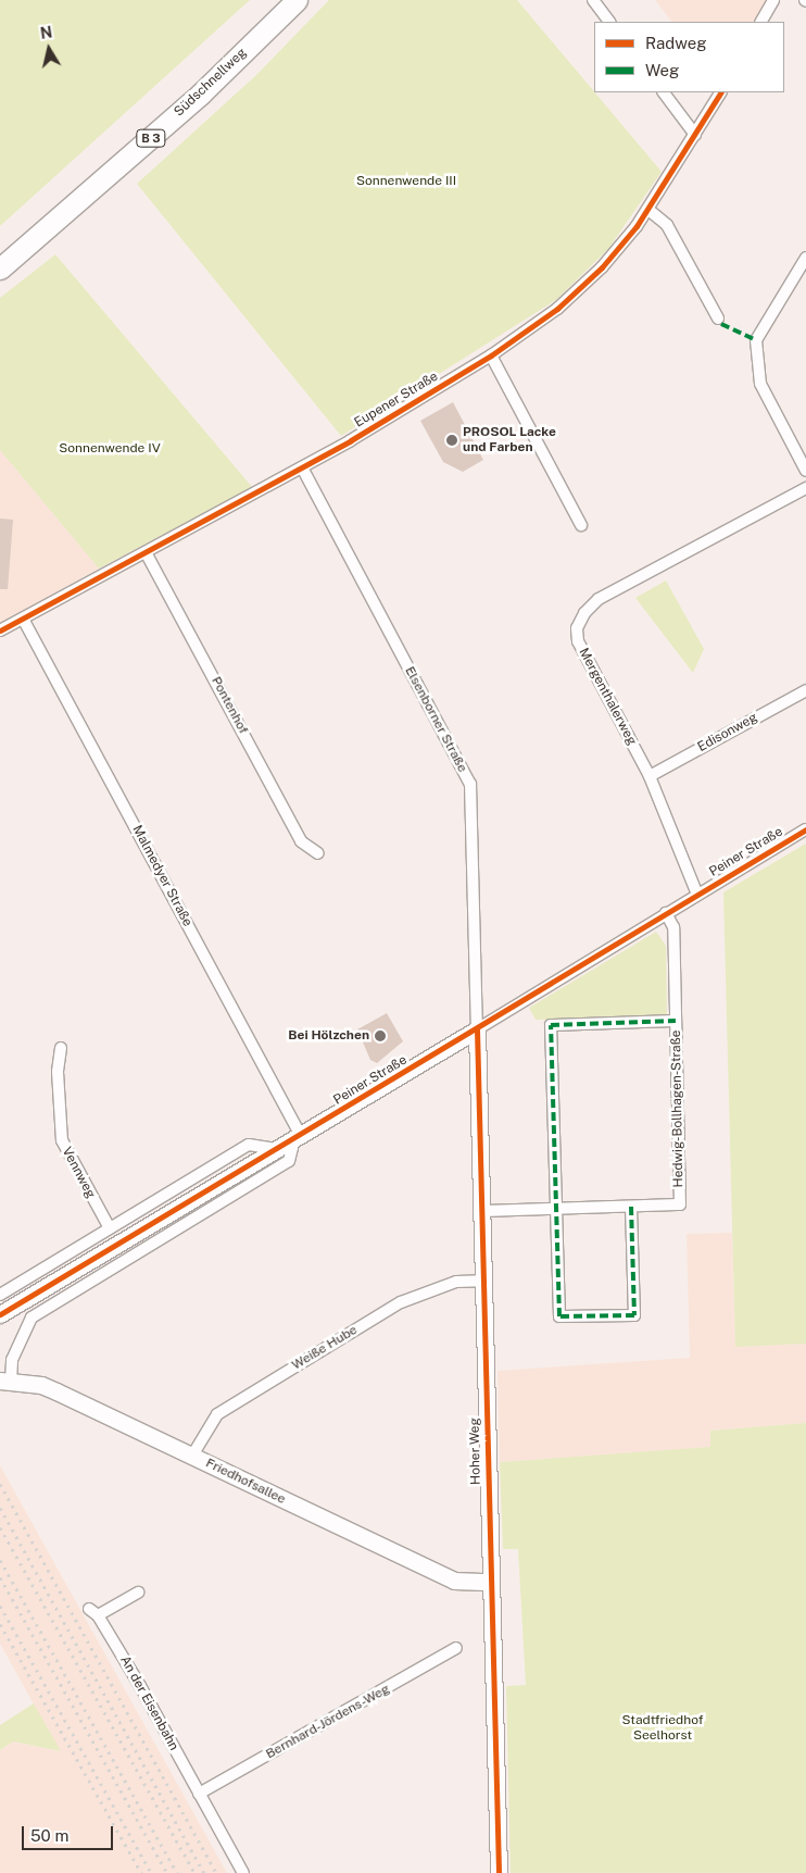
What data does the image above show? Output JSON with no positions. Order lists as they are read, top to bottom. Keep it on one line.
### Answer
{"streets":{"highway":["Südschnellweg","B 3"],"street":["Eupener Straße","Mergenthalerweg","Pontenhof","Elsenborner Straße","Edisonweg","Peiner Straße","Malmedyer Straße","Hedwig-Bollhagen-Straße","Vennweg","Weiße Hube","Hoher Weg","Friedhofsallee","An der Eisenbahn","Bernhard-Jördens-Weg"]},"crossings":[["Eupener Straße","Pontenhof"],["Eupener Straße","Elsenborner Straße"],["Eupener Straße","Malmedyer Straße"],["Mergenthalerweg","Edisonweg"],["Mergenthalerweg","Peiner Straße"],["Elsenborner Straße","Peiner Straße"],["Elsenborner Straße","Hoher Weg"],["Peiner Straße","Malmedyer Straße"],["Peiner Straße","Hedwig-Bollhagen-Straße"],["Peiner Straße","Hoher Weg"],["Hedwig-Bollhagen-Straße","Hoher Weg"],["Weiße Hube","Hoher Weg"],["Weiße Hube","Friedhofsallee"],["Hoher Weg","Friedhofsallee"],["An der Eisenbahn","Bernhard-Jördens-Weg"]],"parks":["Sonnenwende III","Sonnenwende IV","Stadtfriedhof Seelhorst"],"places":["PROSOL Lacke und Farben","Bei Hölzchen"],"legend":["Radweg","Weg"],"scale_bar":"50 m","north":"top"}
